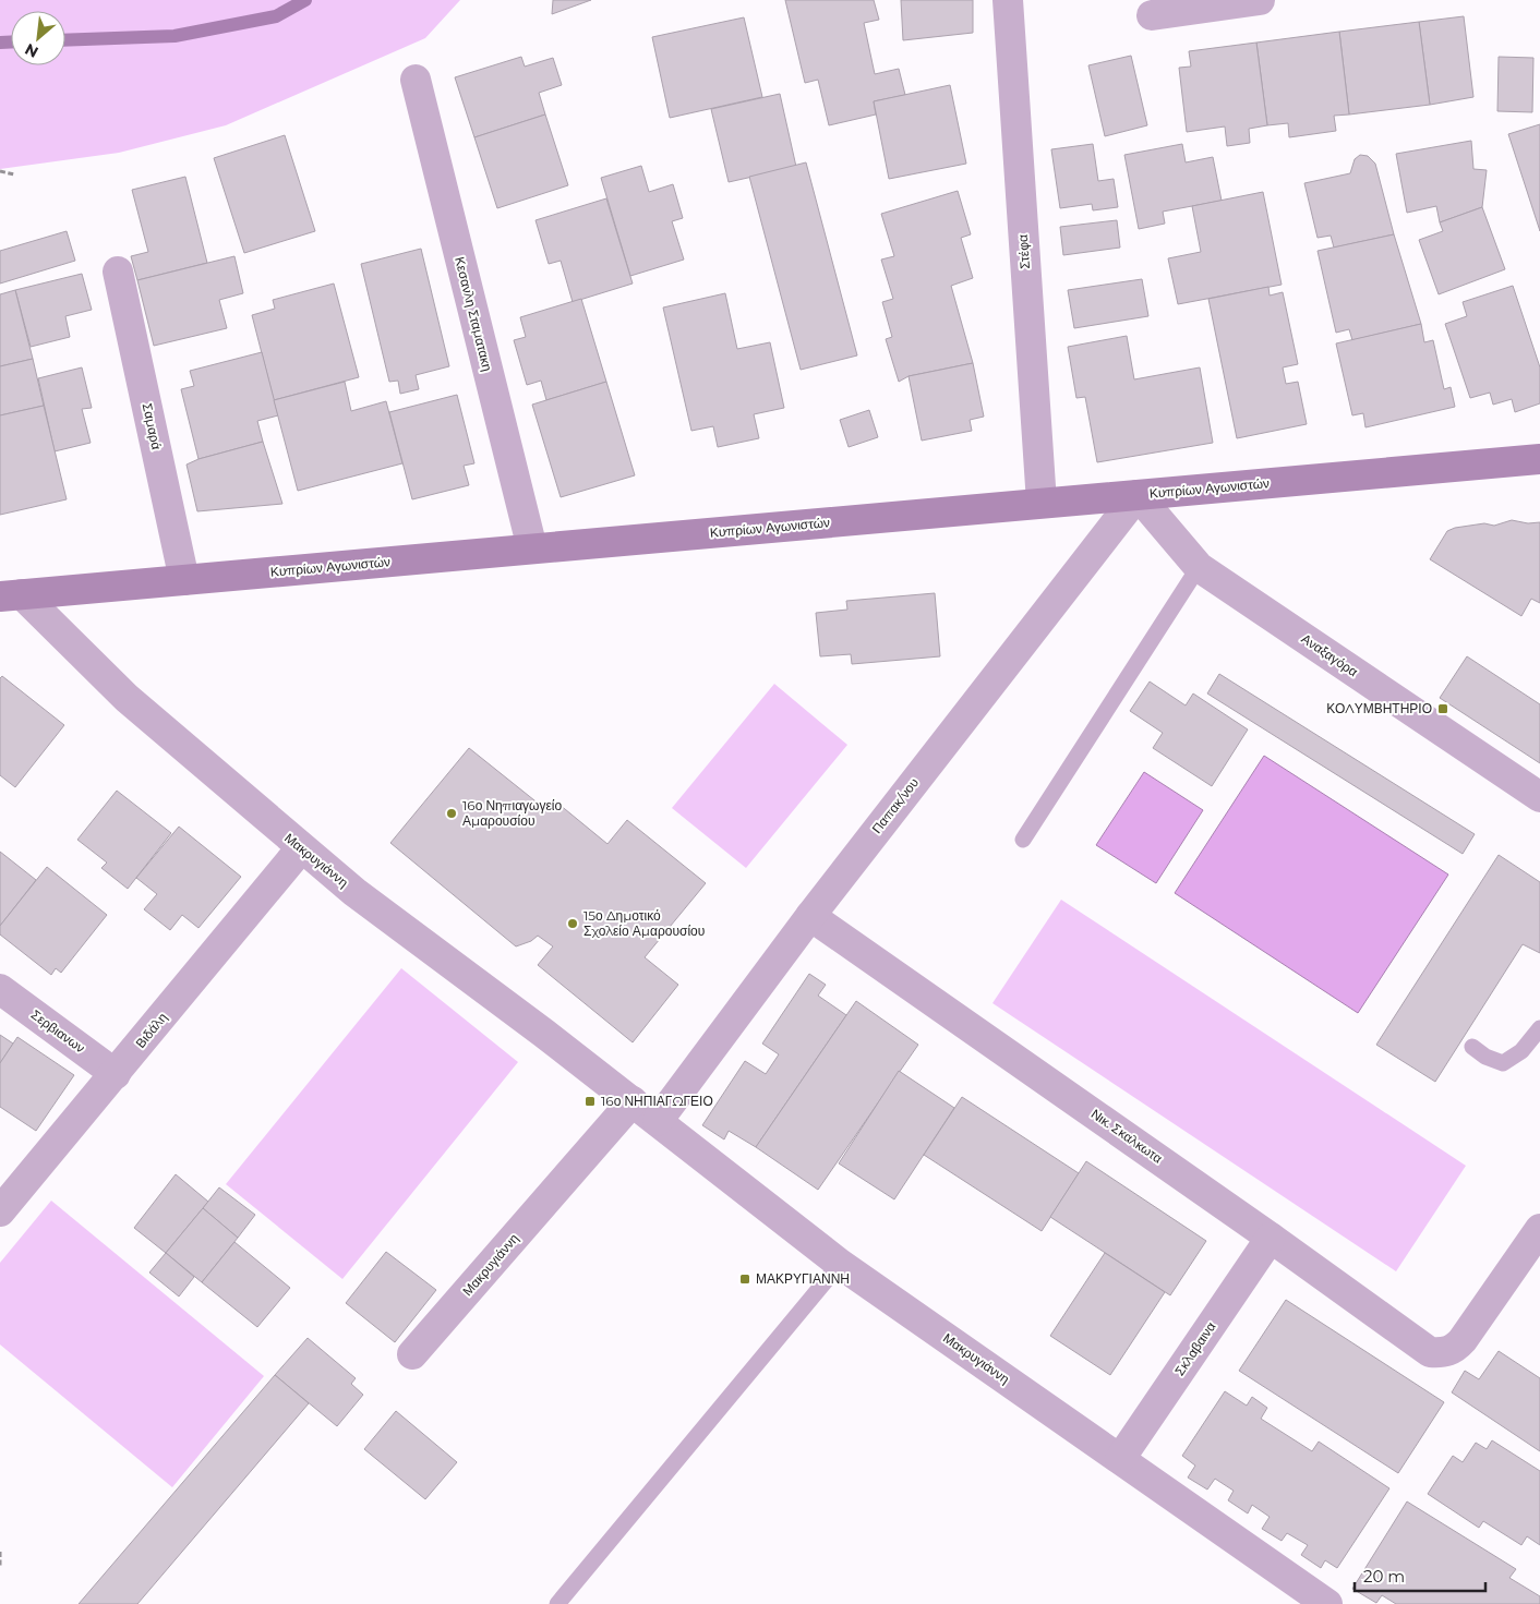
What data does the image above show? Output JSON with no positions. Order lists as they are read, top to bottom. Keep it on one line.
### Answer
{"streets":{"street":["Στέφα","Κεσανλη Σταματακη","Σαμαρά","Κυπρίων Αγωνιστών","Αναξαγόρα","Παπακ/νου","Μακρυγιάννη","Βιδάλη","Σερβιανων","Νικ. Σκαλκωτα","Σκλαβαινα"]},"crossings":[["Στέφα","Κυπρίων Αγωνιστών"],["Κεσανλη Σταματακη","Κυπρίων Αγωνιστών"],["Σαμαρά","Κυπρίων Αγωνιστών"],["Κυπρίων Αγωνιστών","Αναξαγόρα"],["Κυπρίων Αγωνιστών","Παπακ/νου"],["Κυπρίων Αγωνιστών","Μακρυγιάννη"],["Αναξαγόρα","Παπακ/νου"],["Παπακ/νου","Μακρυγιάννη"],["Παπακ/νου","Νικ. Σκαλκωτα"],["Μακρυγιάννη","Βιδάλη"],["Μακρυγιάννη","Σκλαβαινα"],["Βιδάλη","Σερβιανων"],["Νικ. Σκαλκωτα","Σκλαβαινα"]],"places":{"transit":["ΚΟΛΥΜΒΗΤΗΡΙΟ","16ο ΝΗΠΙΑΓΩΓΕΙΟ","ΜΑΚΡΥΓΙΑΝΝΗ"],"other":["16ο Νηπιαγωγείο Αμαρουσίου","15ο Δημοτικό Σχολείο Αμαρουσίου"]},"scale_bar":"20 m","north":"bottom left"}
